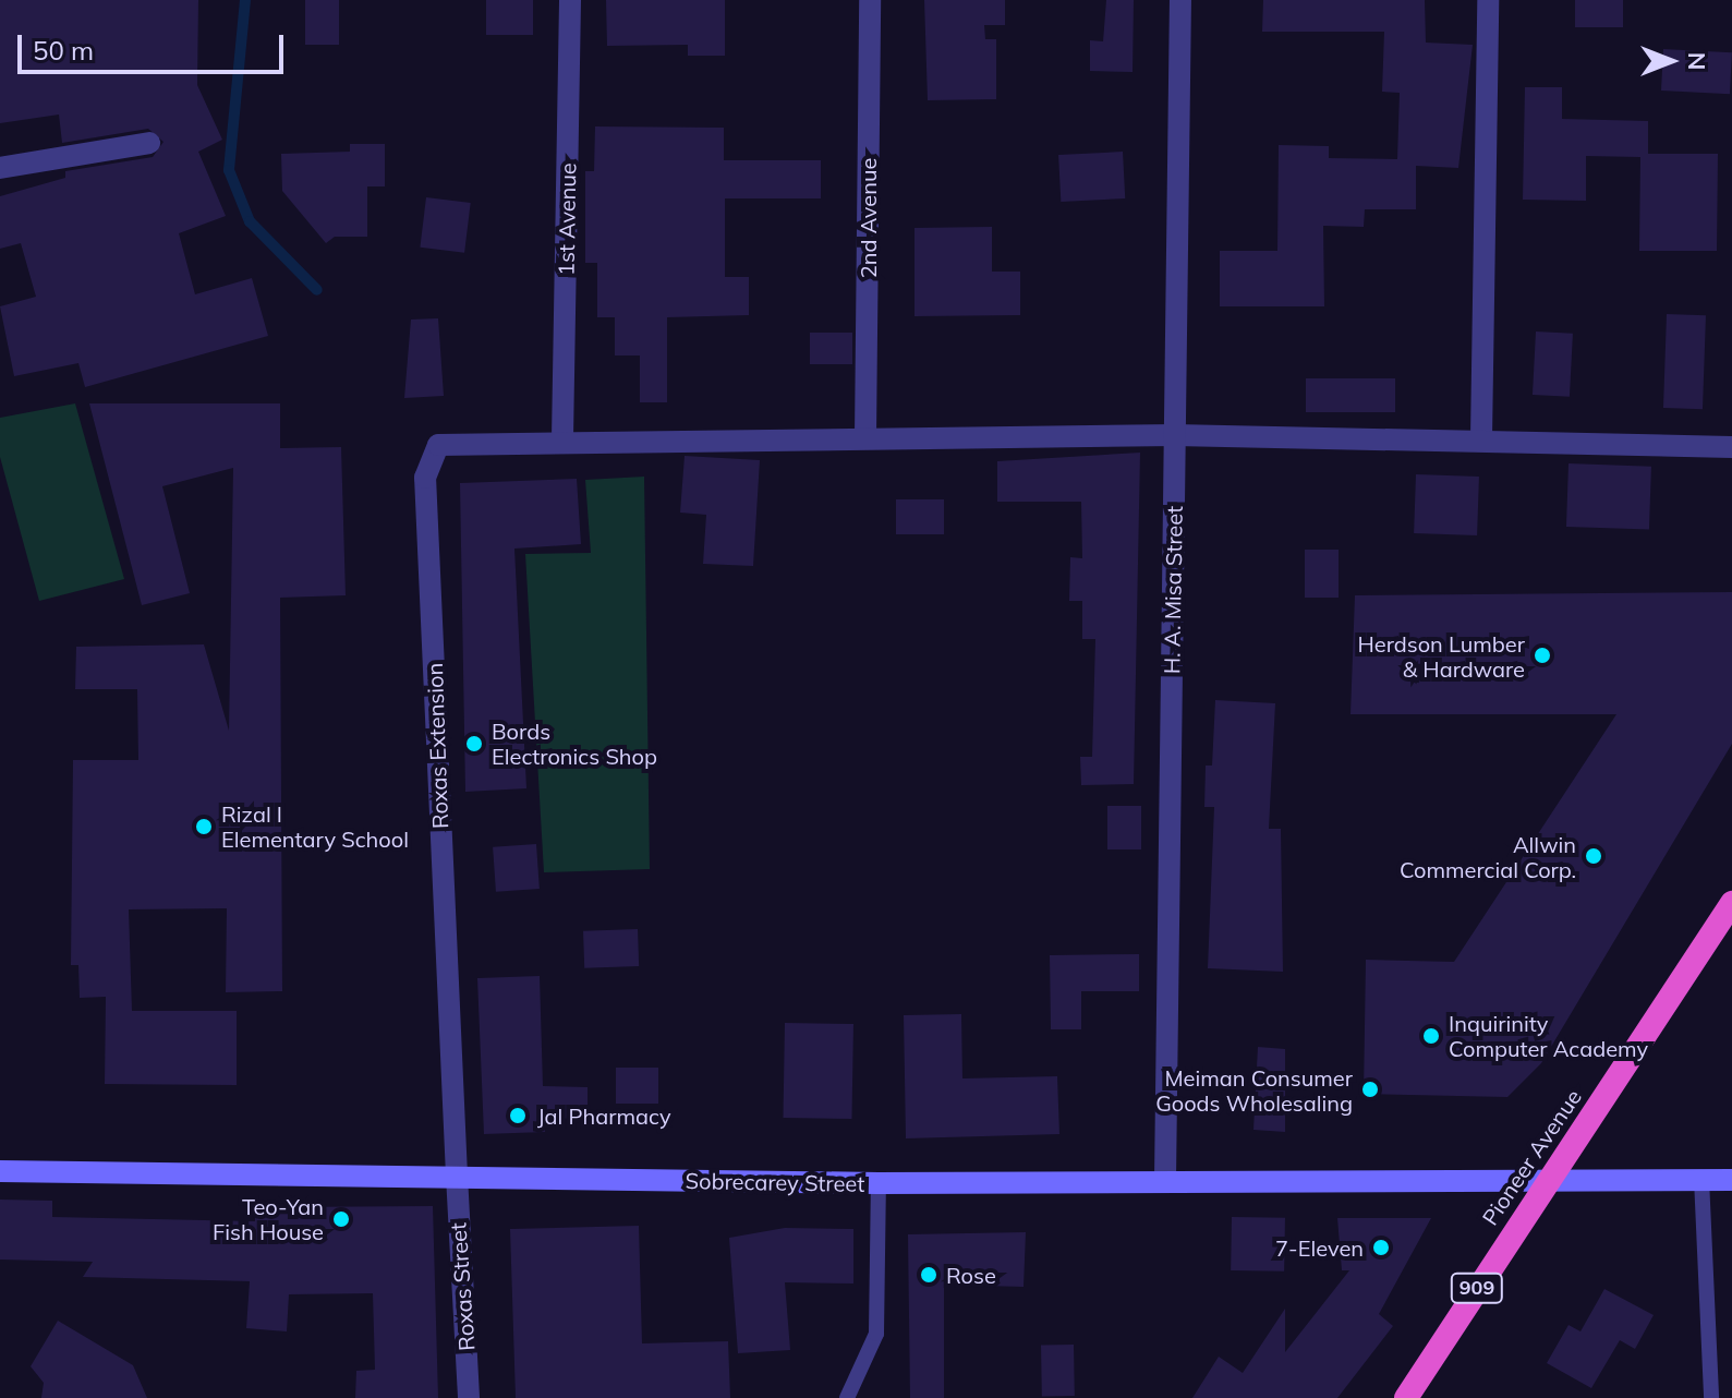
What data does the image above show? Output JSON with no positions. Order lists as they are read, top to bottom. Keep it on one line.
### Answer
{"streets":{"highway":["Pioneer Avenue","909"],"main road":["Sobrecarey Street"],"street":["2nd Avenue","1st Avenue","H. A. Misa Street","Roxas Extension","Roxas Street"]},"crossings":[["2nd Avenue","Roxas Extension"],["1st Avenue","Roxas Extension"],["H. A. Misa Street","Roxas Extension"],["H. A. Misa Street","Sobrecarey Street"],["Roxas Extension","Sobrecarey Street"],["Roxas Extension","Roxas Street"],["Pioneer Avenue","Sobrecarey Street"],["Sobrecarey Street","Roxas Street"]],"places":["Herdson Lumber & Hardware","Bords Electronics Shop","Rizal I Elementary School","Allwin Commercial Corp.","Inquirinity Computer Academy","Meiman Consumer Goods Wholesaling","Jal Pharmacy","Teo-Yan Fish House","7-Eleven","Rose"],"scale_bar":"50 m","north":"right"}
